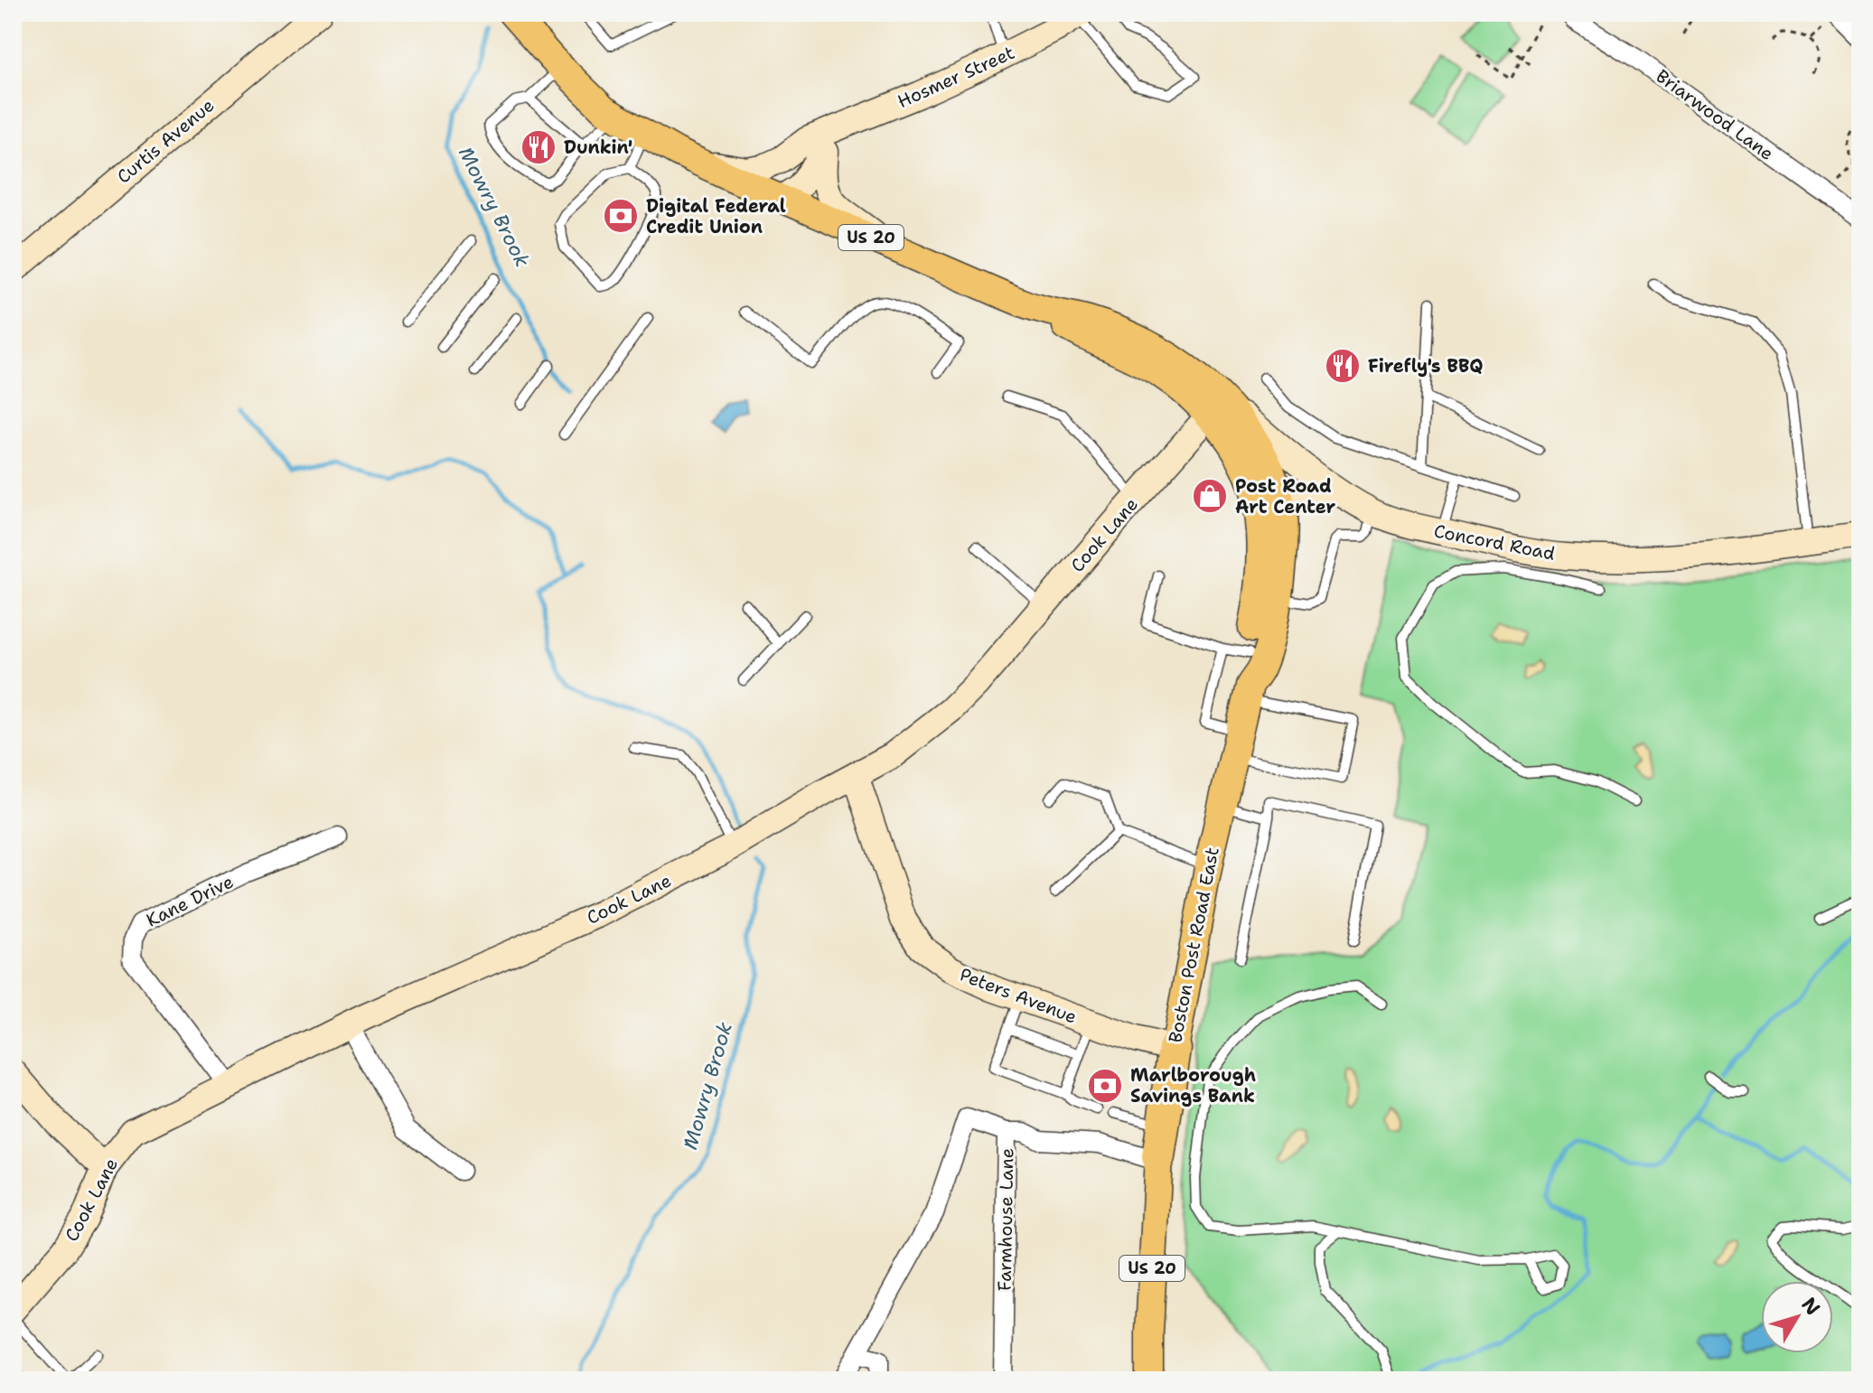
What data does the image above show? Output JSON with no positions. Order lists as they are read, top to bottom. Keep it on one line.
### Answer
{"streets":{"highway":["US 20","Boston Post Road East"],"street":["Hosmer Street","Briarwood Lane","Curtis Avenue","Cook Lane","Concord Road","Kane Drive","Peters Avenue","Farmhouse Lane"]},"crossings":[["Hosmer Street","US 20"],["US 20","Cook Lane"],["US 20","Concord Road"],["US 20","Boston Post Road East"],["Cook Lane","Concord Road"],["Cook Lane","Kane Drive"],["Cook Lane","Boston Post Road East"],["Cook Lane","Peters Avenue"],["Concord Road","Boston Post Road East"],["Boston Post Road East","Peters Avenue"]],"water":["Mowry Brook"],"places":{"restaurant":["Dunkin'","Firefly's BBQ"],"bank":["Digital Federal Credit Union","Marlborough Savings Bank"],"shop":["Post Road Art Center"]},"north":"top right"}
